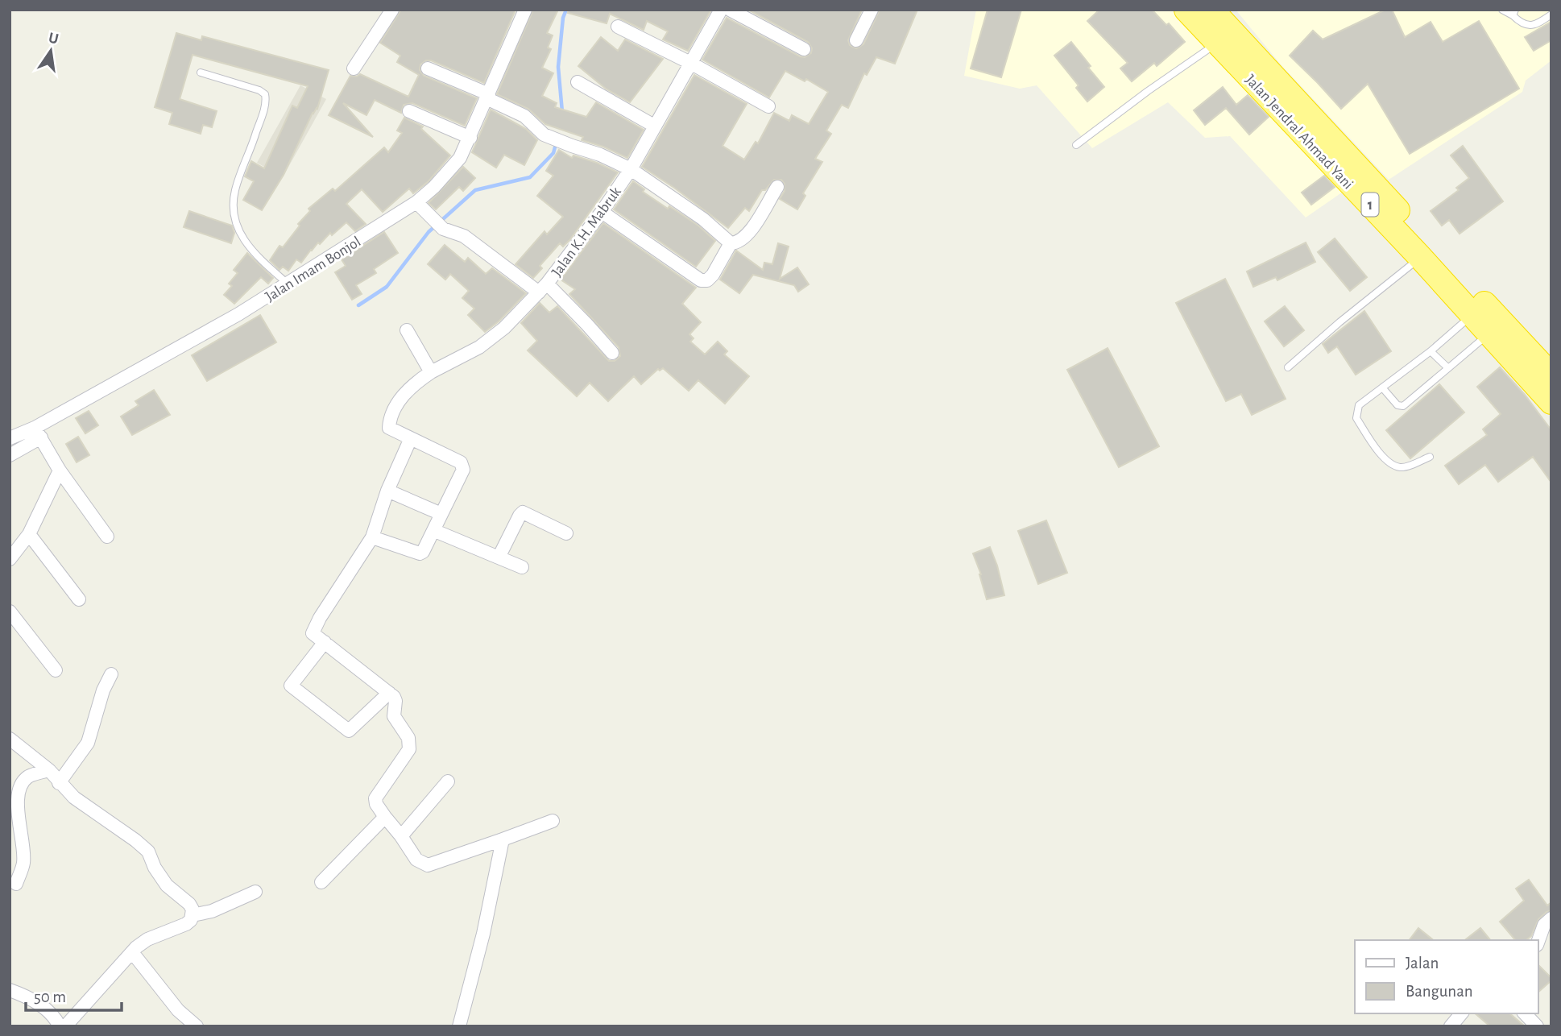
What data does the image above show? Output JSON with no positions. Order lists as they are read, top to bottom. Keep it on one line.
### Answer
{"streets":{"highway":["Jalan Jendral Ahmad Yani","1"],"street":["Jalan K.H. Mabruk","Jalan Imam Bonjol"]},"legend":["Jalan","Bangunan"],"scale_bar":"50 m","north":"top"}
